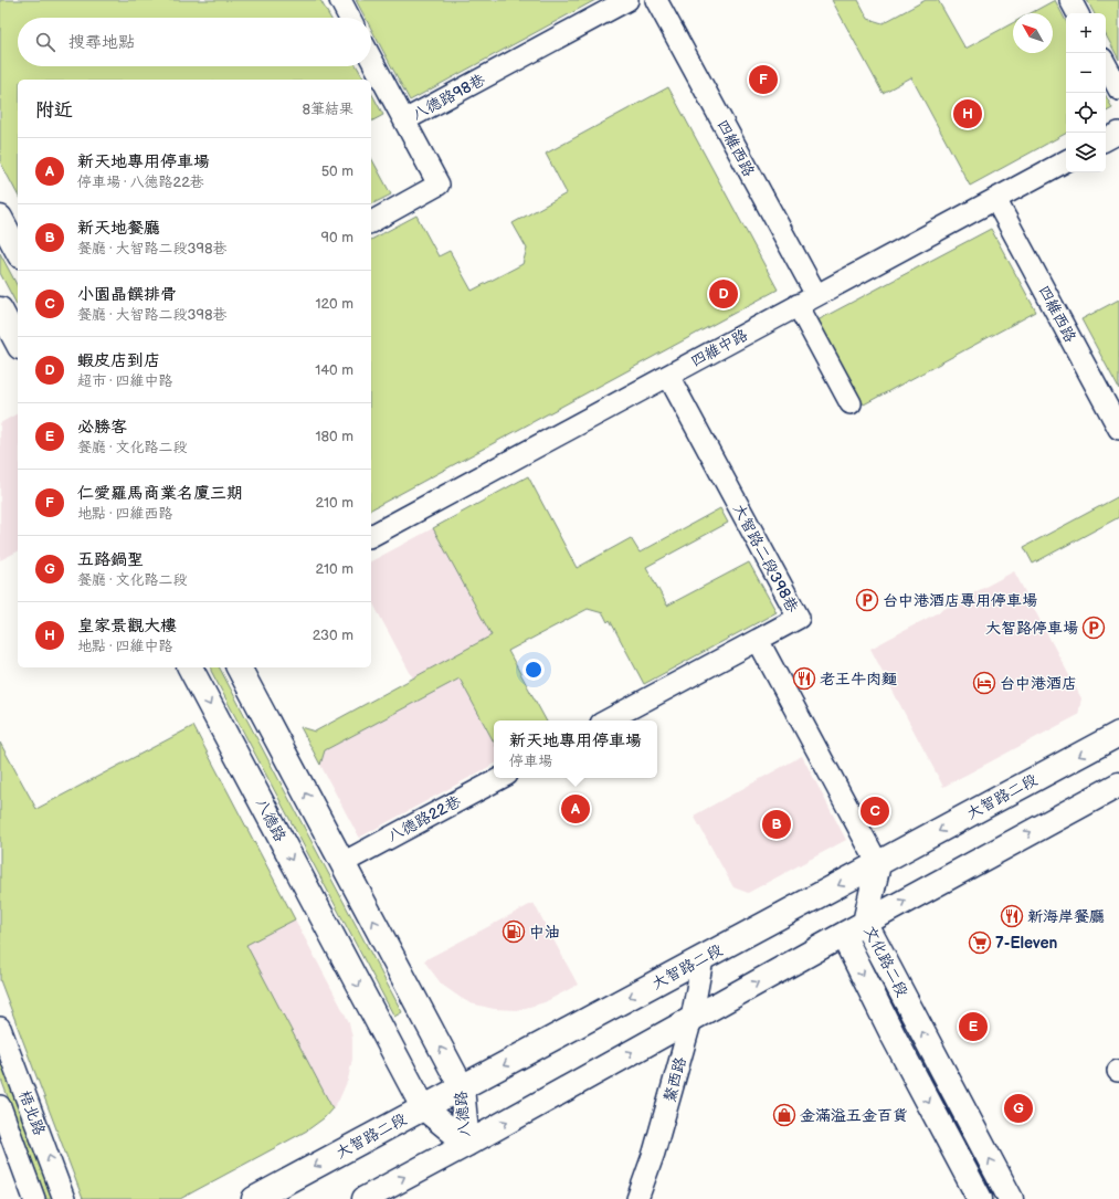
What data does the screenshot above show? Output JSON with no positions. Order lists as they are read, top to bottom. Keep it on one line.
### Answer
{"streets":{"street":["八德路98巷","四維西路","四維中路","大智路二段398巷","大智路二段","八德路22巷","八德路","文化路二段","鰲西路","梧北路"]},"crossings":[["四維西路","四維中路"],["四維中路","大智路二段398巷"],["大智路二段","八德路"],["大智路二段","文化路二段"],["大智路二段","鰲西路"],["八德路22巷","八德路"]],"places":{"parking":["台中港酒店專用停車場","大智路停車場"],"restaurant":["老王牛肉麵","新海岸餐廳"],"hotel":["台中港酒店"],"fuel station":["中油"],"supermarket":["7-Eleven"],"shop":["金滿溢五金百貨"]},"north":"top left","page":{"map_buttons":["+","−"],"search":"搜尋地點","pins":["F","H","D","A","C","B","E","G"],"heading":["附近","8筆結果"],"list":[{"mark":"A","name":"新天地專用停車場","note":"停車場 · 八德路22巷","value":"50 m"},{"mark":"B","name":"新天地餐廳","note":"餐廳 · 大智路二段398巷","value":"90 m"},{"mark":"C","name":"小園晶饌排骨","note":"餐廳 · 大智路二段398巷","value":"120 m"},{"mark":"D","name":"蝦皮店到店","note":"超市 · 四維中路","value":"140 m"},{"mark":"E","name":"必勝客","note":"餐廳 · 文化路二段","value":"180 m"},{"mark":"F","name":"仁愛羅馬商業名廈三期","note":"地點 · 四維西路","value":"210 m"},{"mark":"G","name":"五路鍋聖","note":"餐廳 · 文化路二段","value":"210 m"},{"mark":"H","name":"皇家景觀大樓","note":"地點 · 四維中路","value":"230 m"}],"popup":["新天地專用停車場","停車場"]}}
